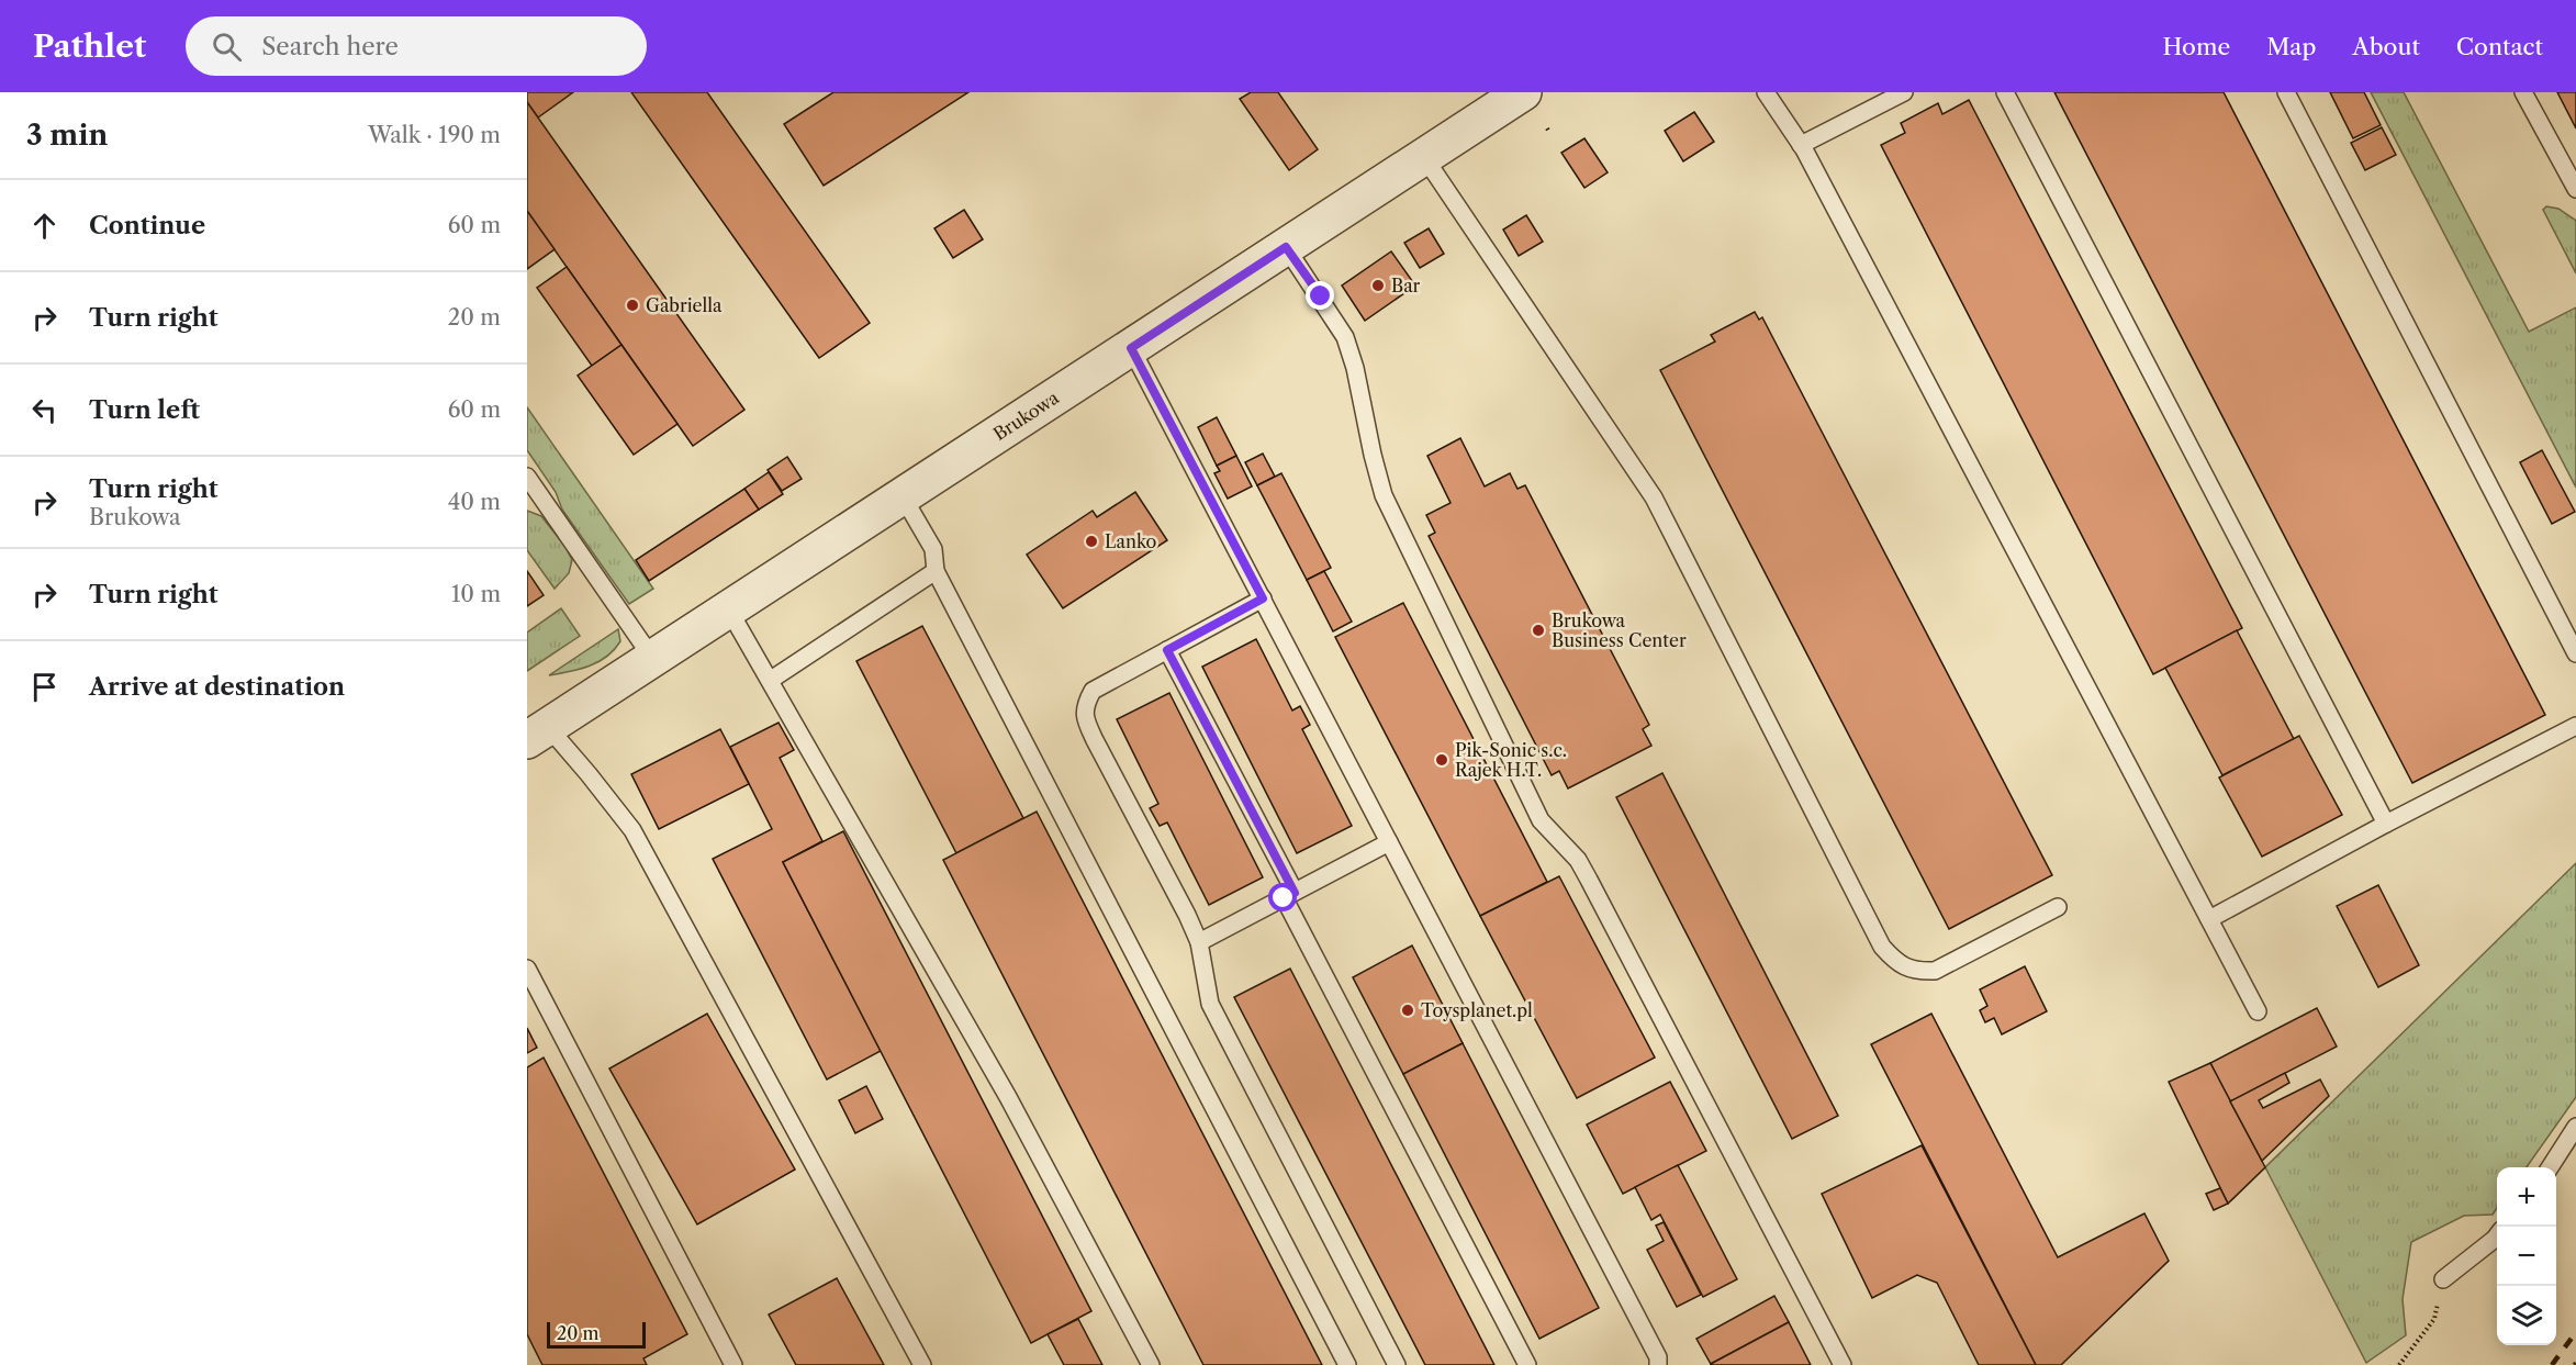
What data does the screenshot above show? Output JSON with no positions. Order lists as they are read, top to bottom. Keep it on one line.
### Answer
{"streets":{"street":["Brukowa"]},"places":["Bar","Gabriella","Lanko","Brukowa Business Center","Pik-Sonic s.c. Rajek H.T.","Toysplanet.pl"],"scale_bar":"20 m","page":{"header":"Pathlet","search":"Search here","nav":["Home","Map","About","Contact"],"heading":["3 min","Walk · 190 m"],"list":[["Continue","60 m"],["Turn right","20 m"],["Turn left","60 m"],["Turn right","Brukowa","40 m"],["Turn right","10 m"],"Arrive at destination"],"map_buttons":["+","−"],"scale":"20 m"}}
